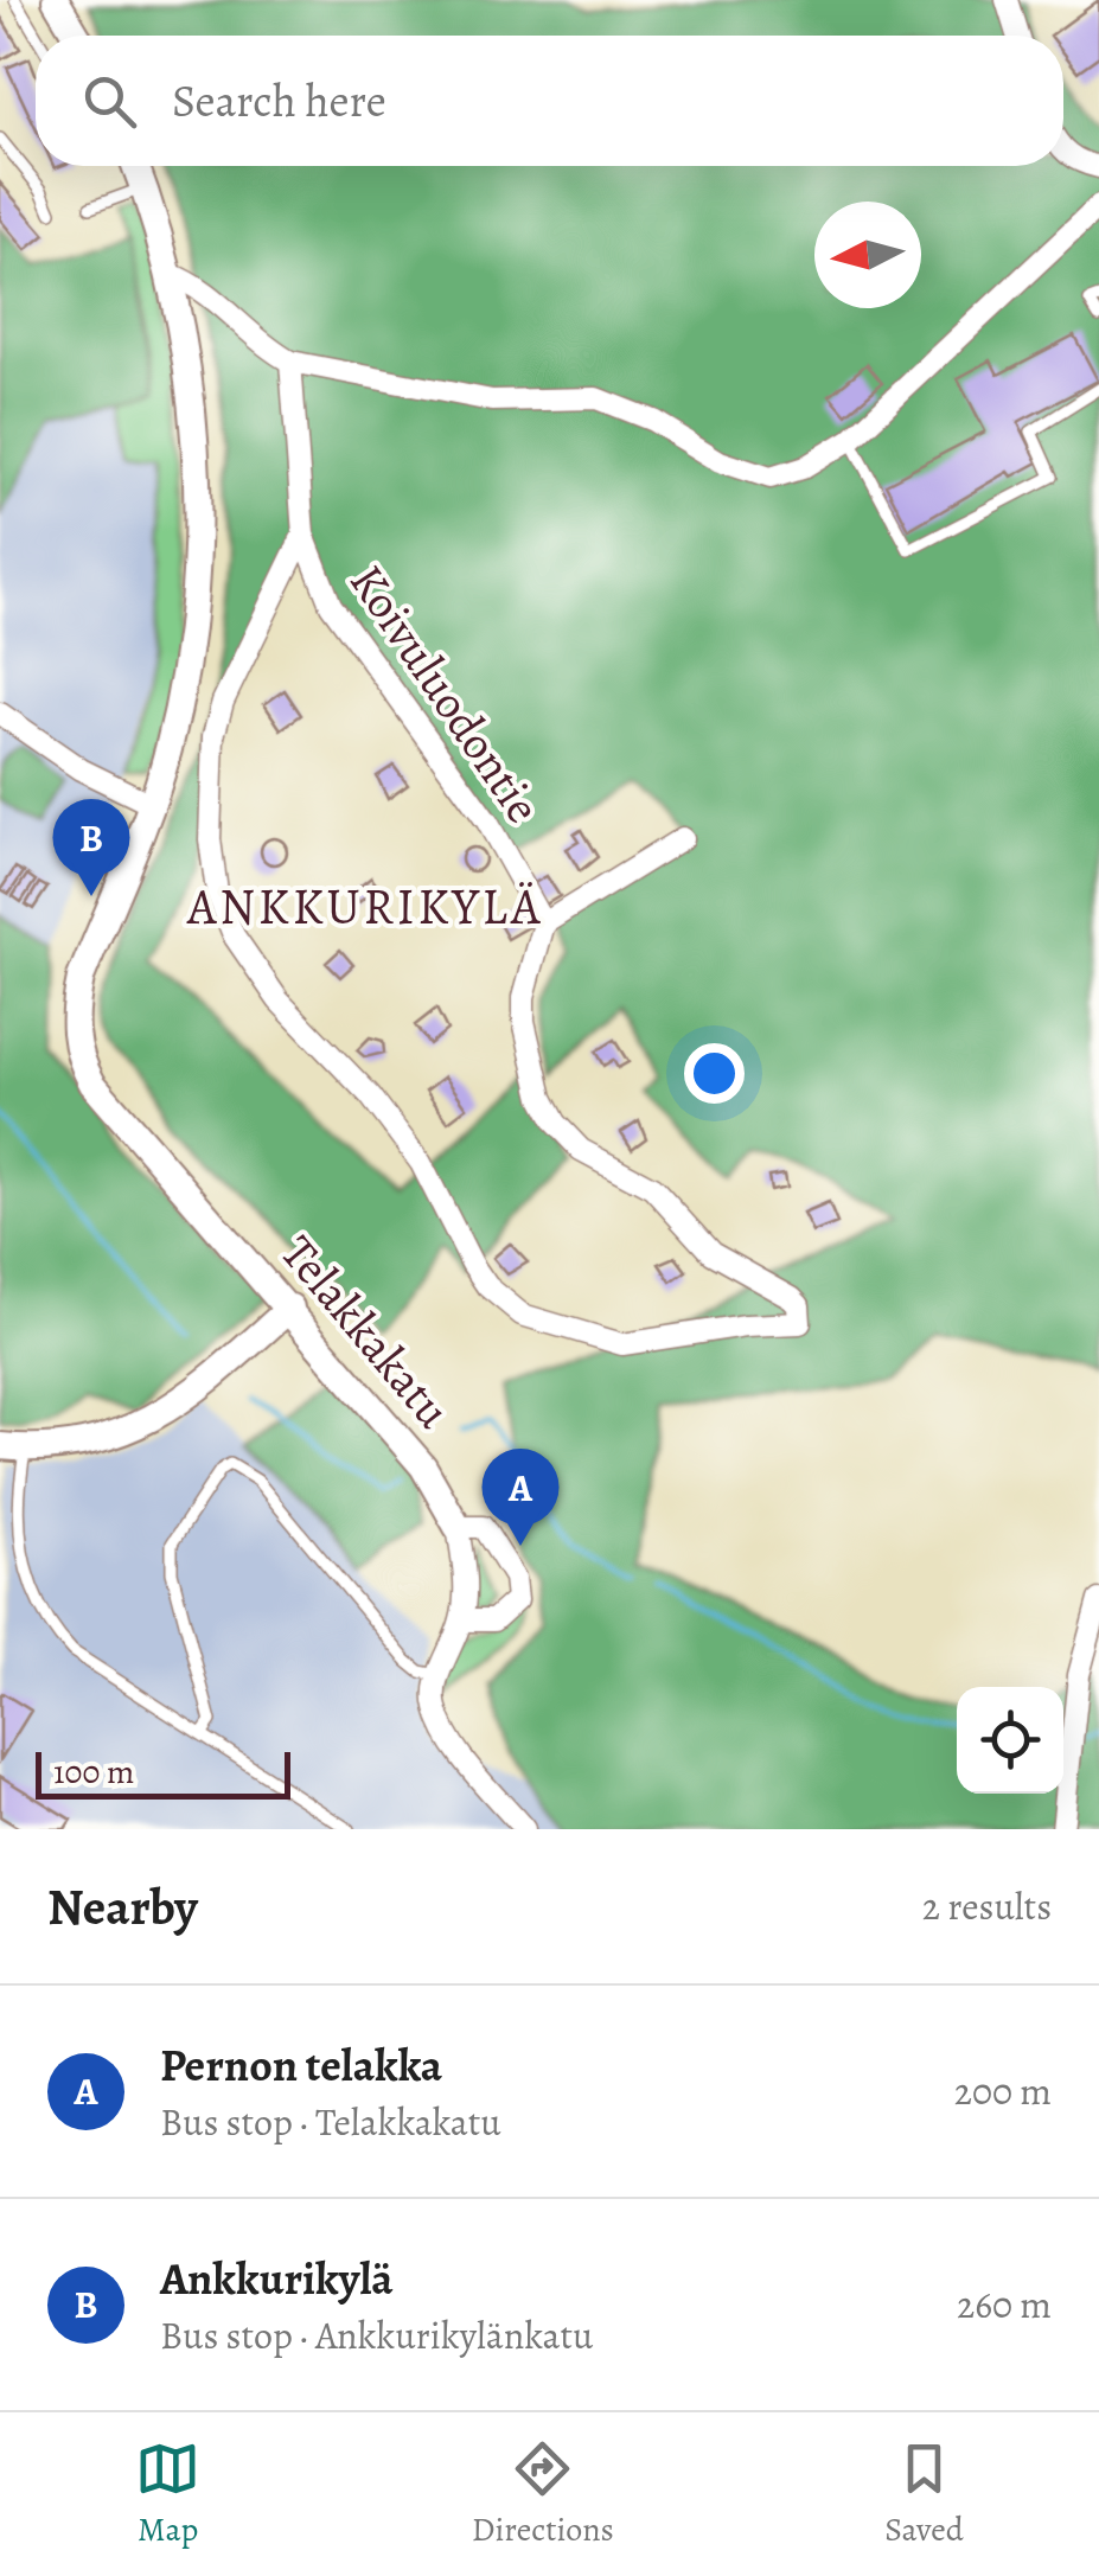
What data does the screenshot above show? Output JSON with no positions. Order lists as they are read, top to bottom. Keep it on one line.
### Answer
{"streets":{"street":["Koivuluodontie","Telakkakatu"]},"districts":["ANKKURIKYLÄ"],"scale_bar":"100 m","north":"left","page":{"search":"Search here","pins":["B","A"],"scale":"100 m","heading":["Nearby","2 results"],"list":[{"mark":"A","name":"Pernon telakka","note":"Bus stop · Telakkakatu","value":"200 m"},{"mark":"B","name":"Ankkurikylä","note":"Bus stop · Ankkurikylänkatu","value":"260 m"}],"nav":["Map","Directions","Saved"]}}
